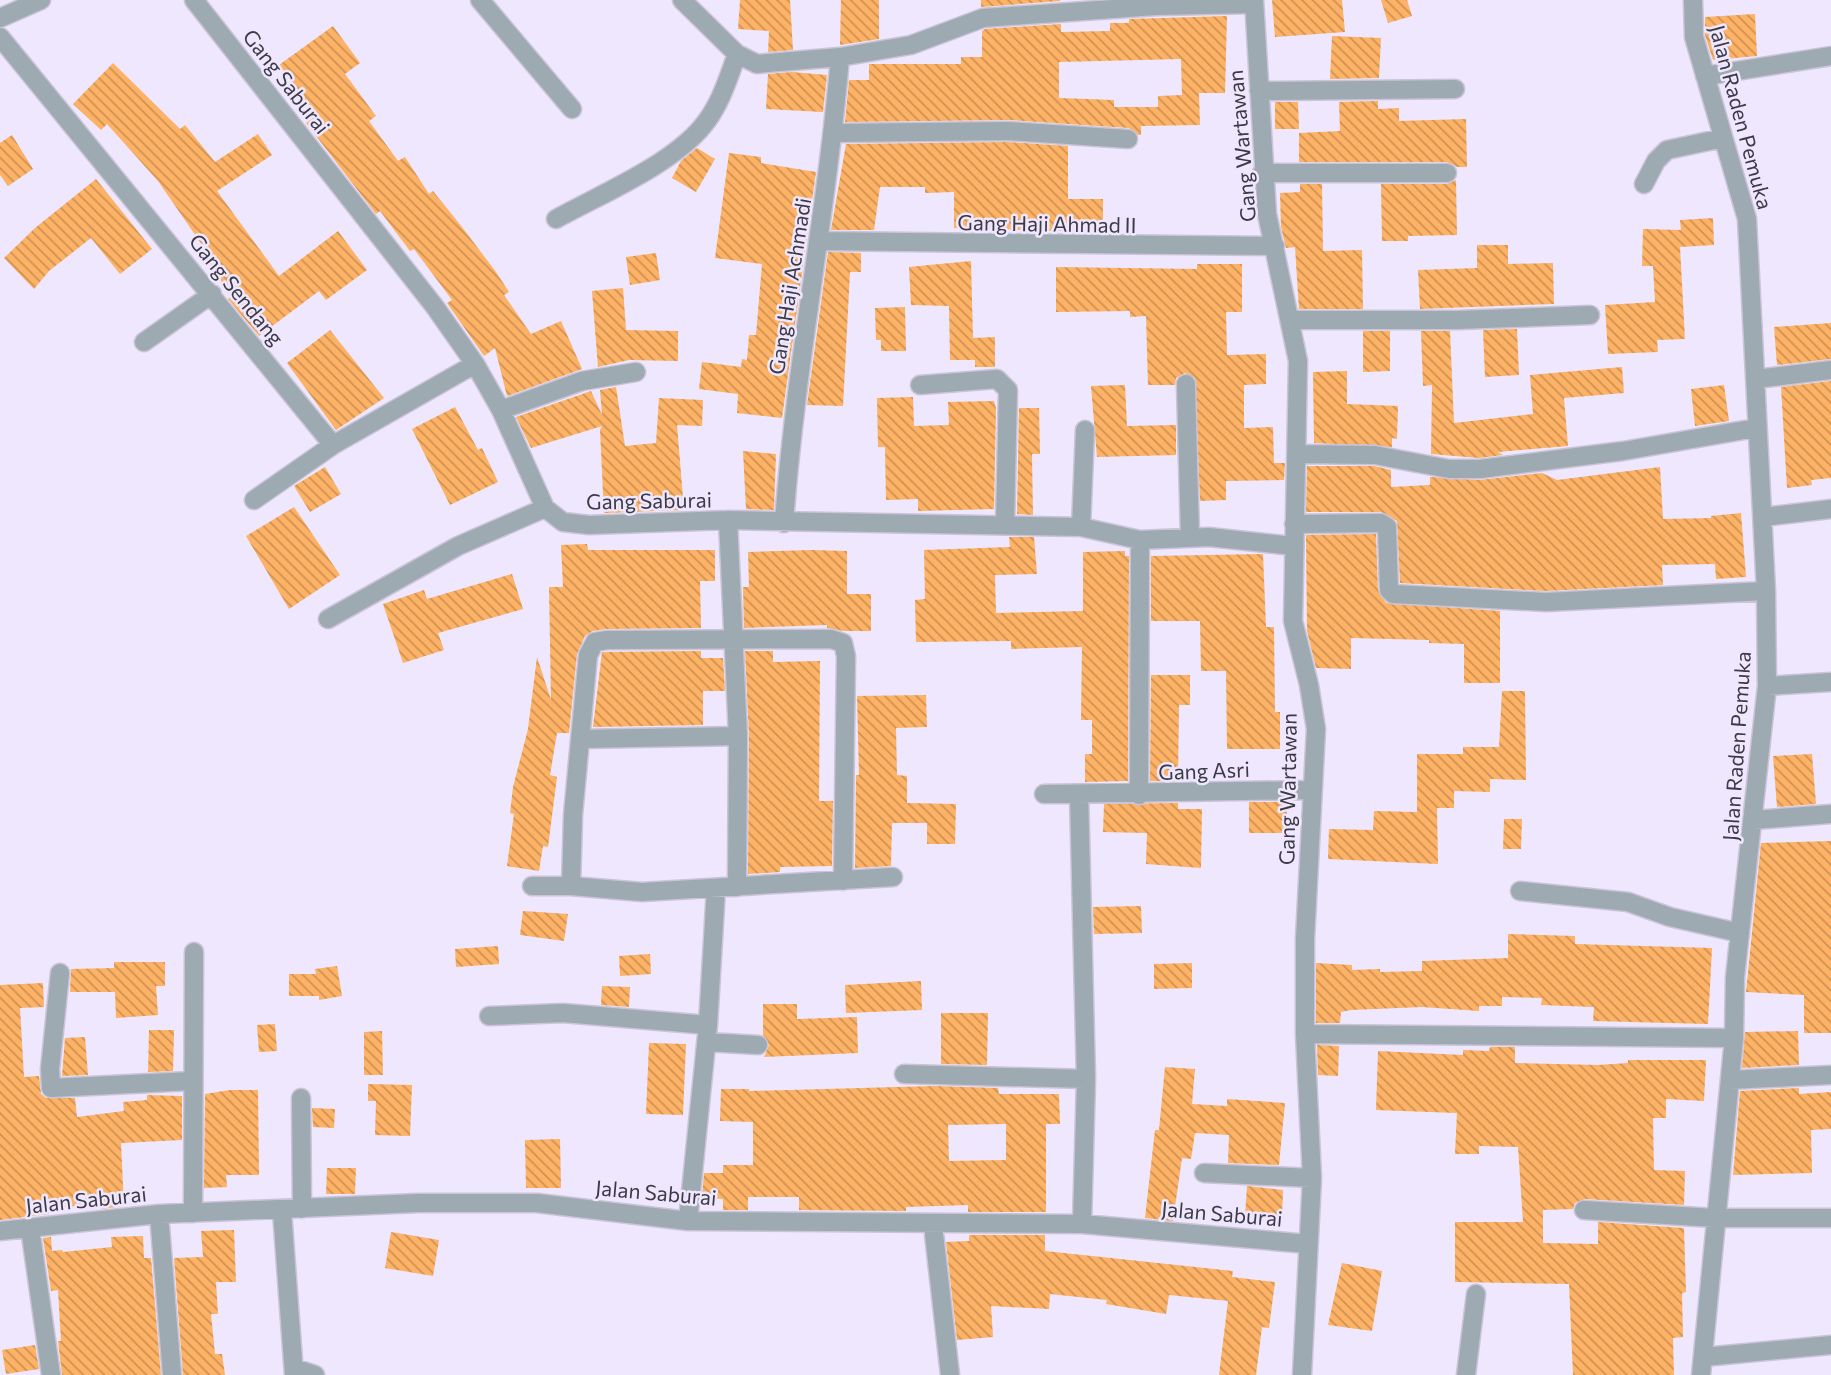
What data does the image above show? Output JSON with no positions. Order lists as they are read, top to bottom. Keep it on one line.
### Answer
{"streets":{"street":["Gang Saburai","Jalan Raden Pemuka","Gang Wartawan","Gang Haji Ahmad II","Gang Haji Achmadi","Gang Sendang","Gang Asri","Jalan Saburai"]},"crossings":[["Gang Saburai","Gang Wartawan"],["Gang Saburai","Gang Haji Achmadi"],["Gang Wartawan","Gang Haji Ahmad II"],["Gang Wartawan","Gang Asri"],["Gang Wartawan","Jalan Saburai"],["Gang Haji Ahmad II","Gang Haji Achmadi"]]}
